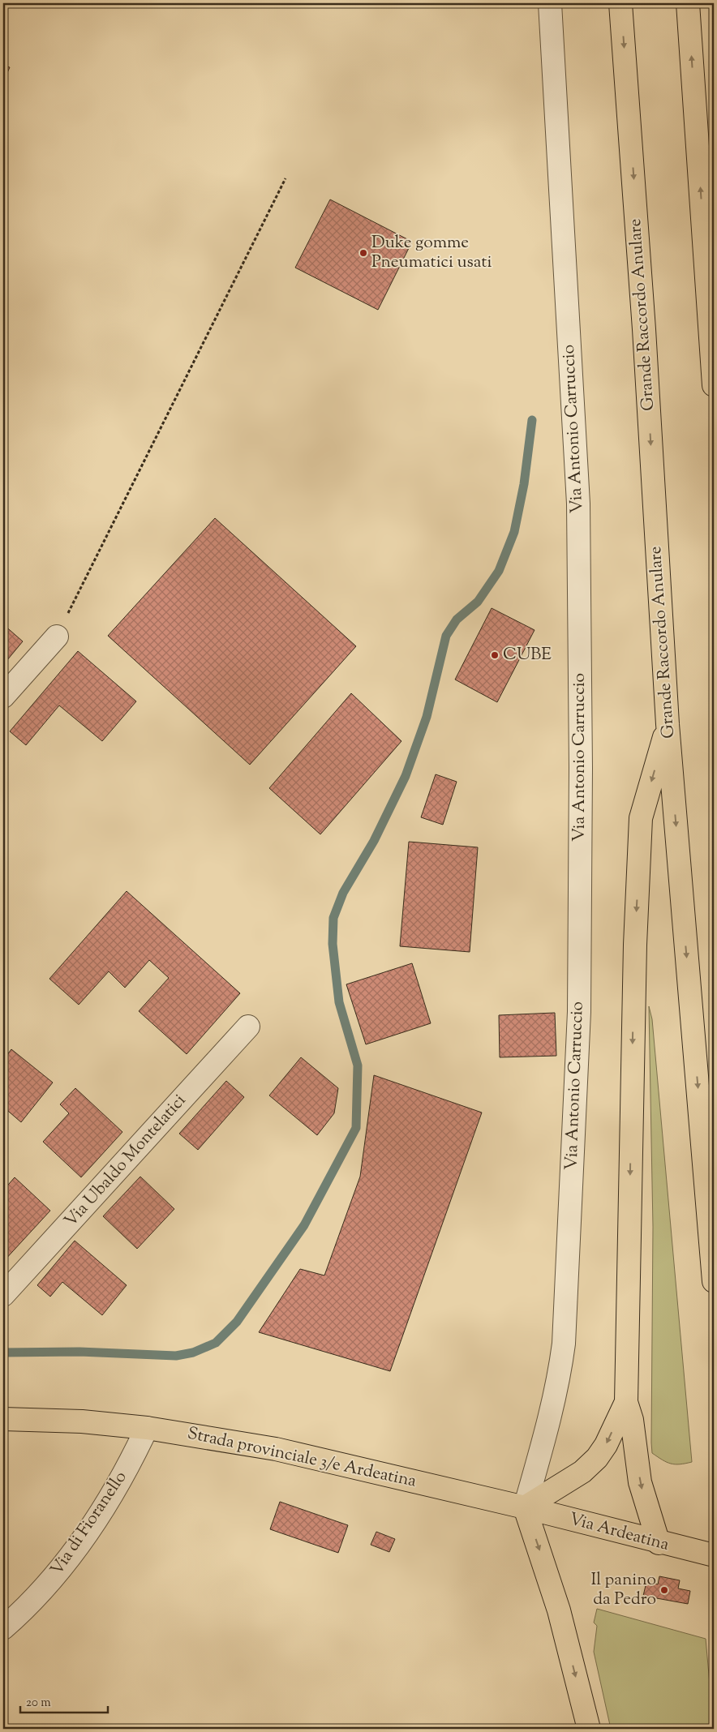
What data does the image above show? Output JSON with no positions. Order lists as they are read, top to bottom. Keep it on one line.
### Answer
{"streets":{"main road":["Grande Raccordo Anulare","Strada provinciale 3/e Ardeatina","Via Ardeatina"],"street":["Via Antonio Carruccio","Via Ubaldo Montelatici","Via di Fioranello"]},"crossings":[["Via Antonio Carruccio","Strada provinciale 3/e Ardeatina"],["Via Antonio Carruccio","Via Ardeatina"],["Strada provinciale 3/e Ardeatina","Via di Fioranello"],["Strada provinciale 3/e Ardeatina","Via Ardeatina"]],"places":["Duke gomme Pneumatici usati","CUBE","Il panino da Pedro"],"scale_bar":"20 m"}
